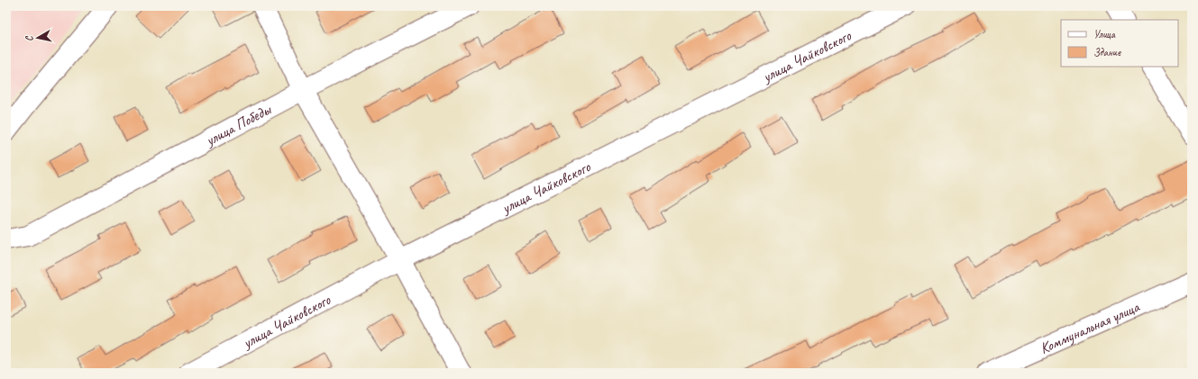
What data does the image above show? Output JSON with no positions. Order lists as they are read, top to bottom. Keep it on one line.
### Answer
{"streets":{"street":["улица Чайковского","улица Победы","Коммунальная улица"]},"legend":["Улица","Здание"],"north":"left"}
